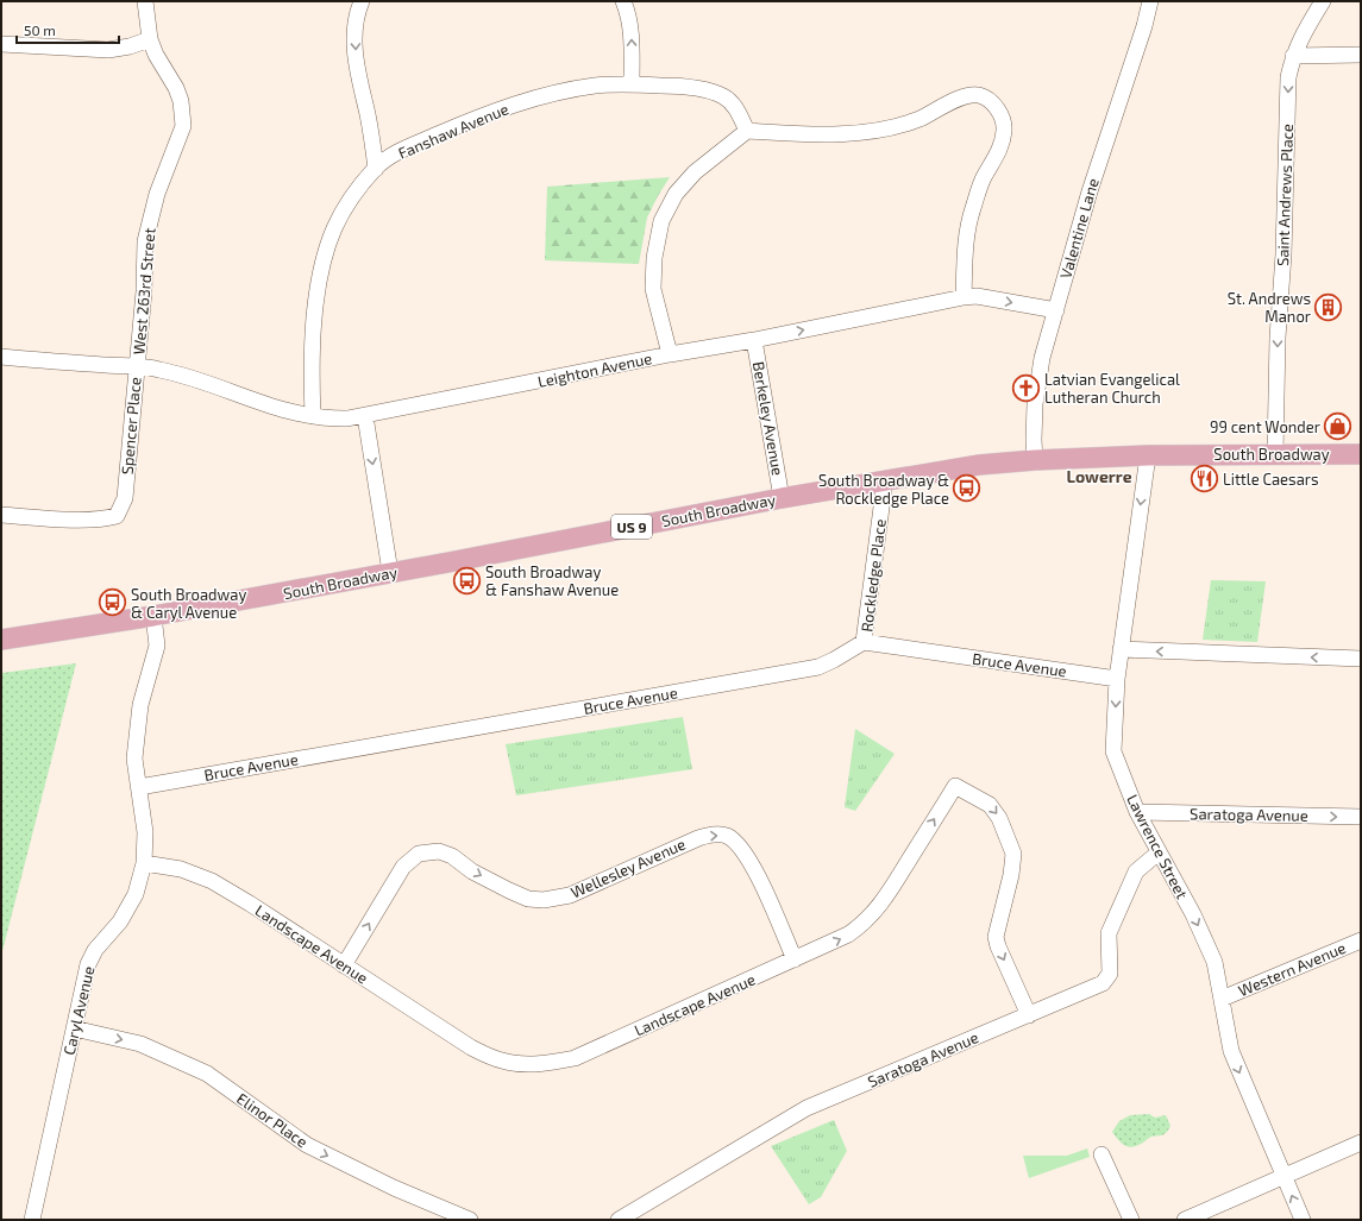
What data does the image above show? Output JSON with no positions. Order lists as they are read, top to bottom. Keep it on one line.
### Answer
{"streets":{"main road":["South Broadway","US 9"],"street":["Fanshaw Avenue","Saint Andrews Place","Valentine Lane","West 263rd Street","Leighton Avenue","Berkeley Avenue","Spencer Place","Rockledge Place","Bruce Avenue","Saratoga Avenue","Lawrence Street","Wellesley Avenue","Landscape Avenue","Western Avenue","Caryl Avenue","Elinor Place"]},"crossings":[["Fanshaw Avenue","Leighton Avenue"],["Saint Andrews Place","South Broadway"],["Valentine Lane","Leighton Avenue"],["Valentine Lane","South Broadway"],["West 263rd Street","Leighton Avenue"],["West 263rd Street","Spencer Place"],["Leighton Avenue","Berkeley Avenue"],["Leighton Avenue","Spencer Place"],["Berkeley Avenue","South Broadway"],["South Broadway","Rockledge Place"],["South Broadway","Lawrence Street"],["South Broadway","Caryl Avenue"],["Rockledge Place","Bruce Avenue"],["Bruce Avenue","Lawrence Street"],["Bruce Avenue","Caryl Avenue"],["Saratoga Avenue","Lawrence Street"],["Saratoga Avenue","Landscape Avenue"],["Lawrence Street","Western Avenue"],["Wellesley Avenue","Landscape Avenue"],["Landscape Avenue","Caryl Avenue"],["Caryl Avenue","Elinor Place"]],"one_way":["Saint Andrews Place","Lawrence Street","Elinor Place"],"districts":["Lowerre"],"places":{"building":["St. Andrews Manor"],"church":["Latvian Evangelical Lutheran Church"],"shop":["99 cent Wonder"],"restaurant":["Little Caesars"],"bus stop":["South Broadway & Rockledge Place","South Broadway & Fanshaw Avenue","South Broadway & Caryl Avenue"]},"scale_bar":"50 m"}
